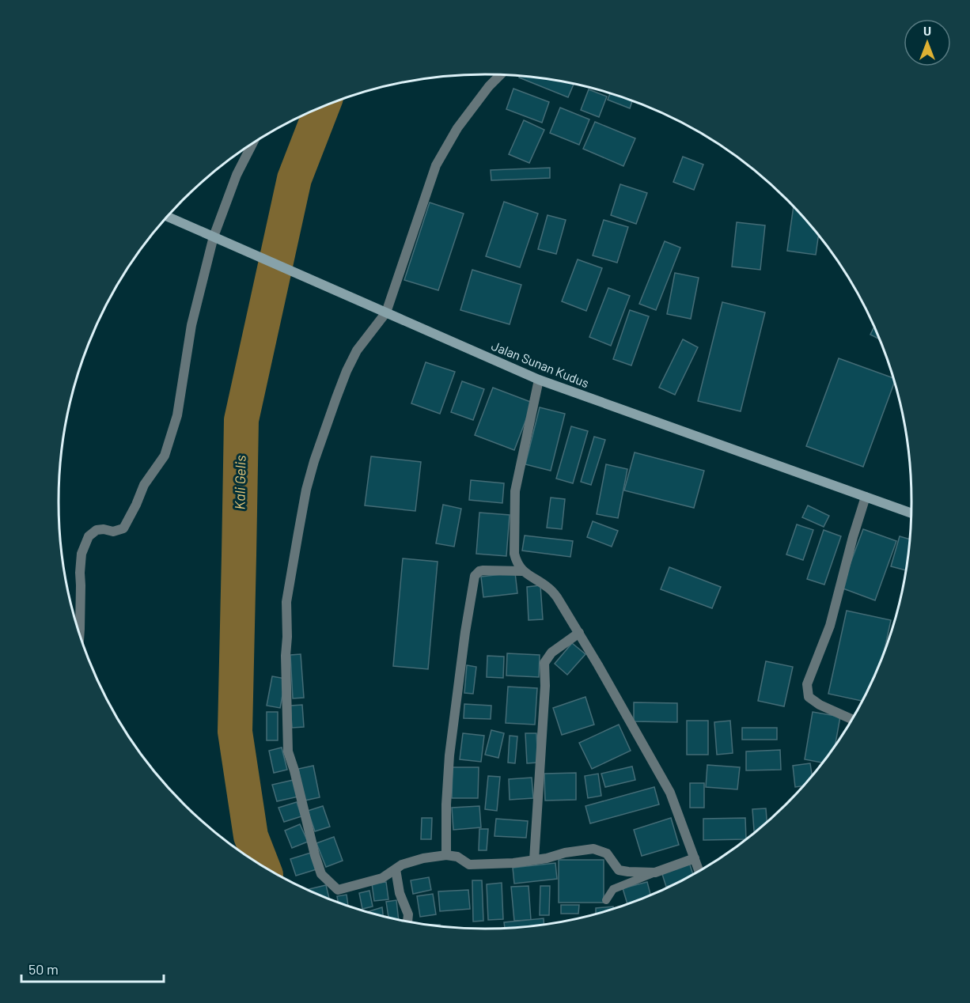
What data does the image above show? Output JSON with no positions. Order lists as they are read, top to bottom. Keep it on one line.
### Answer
{"streets":{"main road":["Jalan Sunan Kudus"]},"water":["Kali Gelis"],"scale_bar":"50 m","north":"top"}
